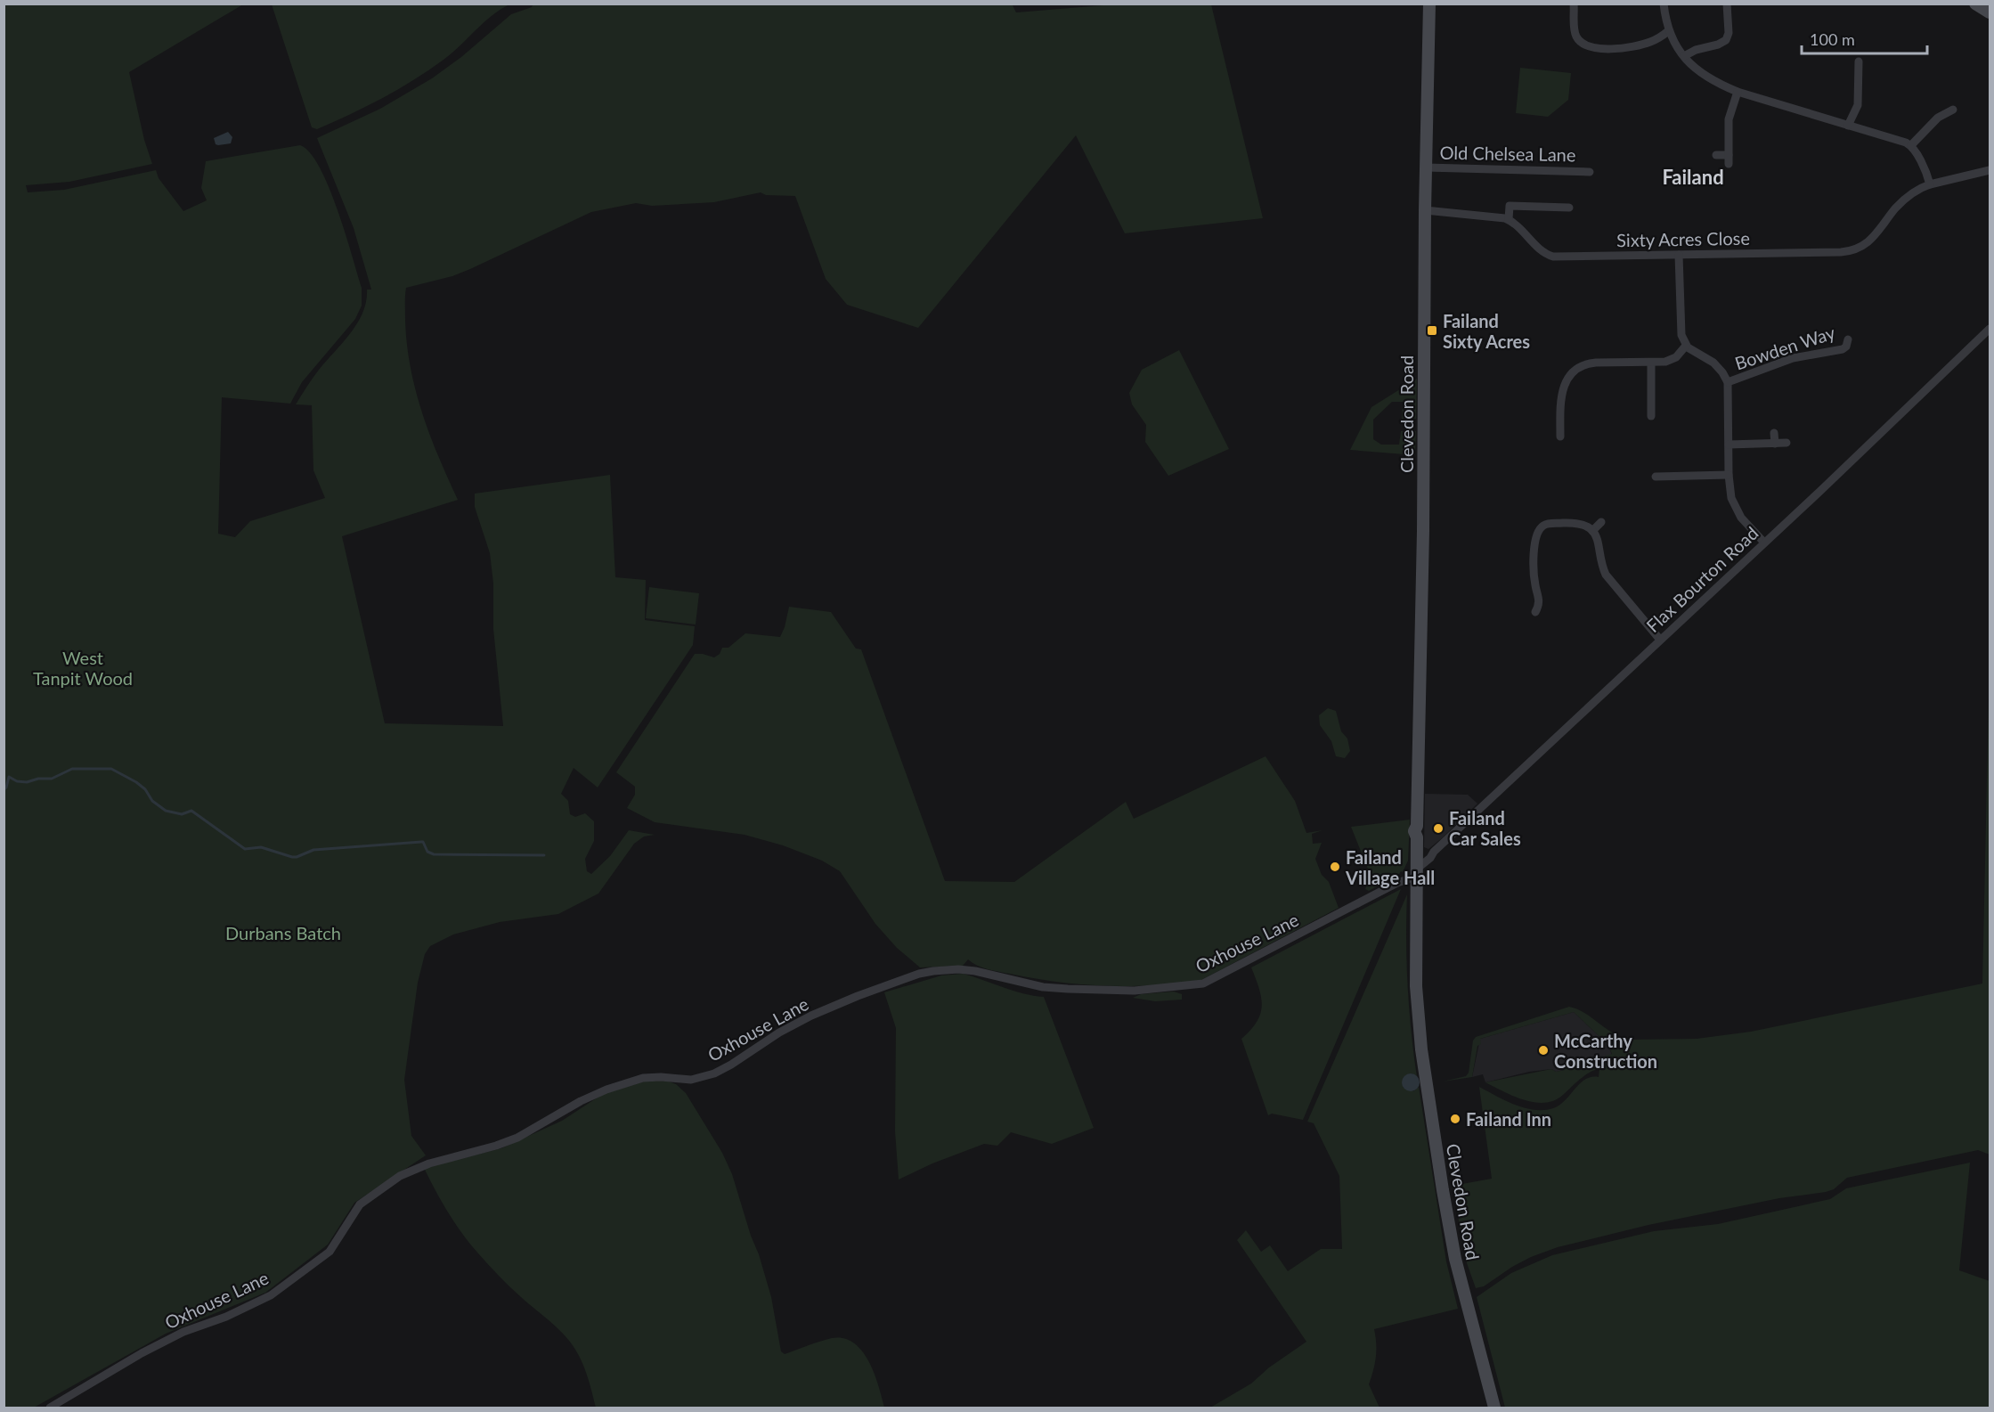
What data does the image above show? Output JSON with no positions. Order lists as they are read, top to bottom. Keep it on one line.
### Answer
{"streets":{"main road":["Clevedon Road"],"street":["Old Chelsea Lane","Sixty Acres Close","Bowden Way","Flax Bourton Road","Oxhouse Lane"]},"crossings":[["Old Chelsea Lane","Clevedon Road"],["Clevedon Road","Flax Bourton Road"],["Clevedon Road","Oxhouse Lane"],["Flax Bourton Road","Oxhouse Lane"]],"districts":["Failand"],"parks":["West Tanpit Wood","Durbans Batch"],"places":{"transit":["Failand Sixty Acres"],"other":["Failand Car Sales","Failand Village Hall","McCarthy Construction","Failand Inn"]},"scale_bar":"100 m"}
